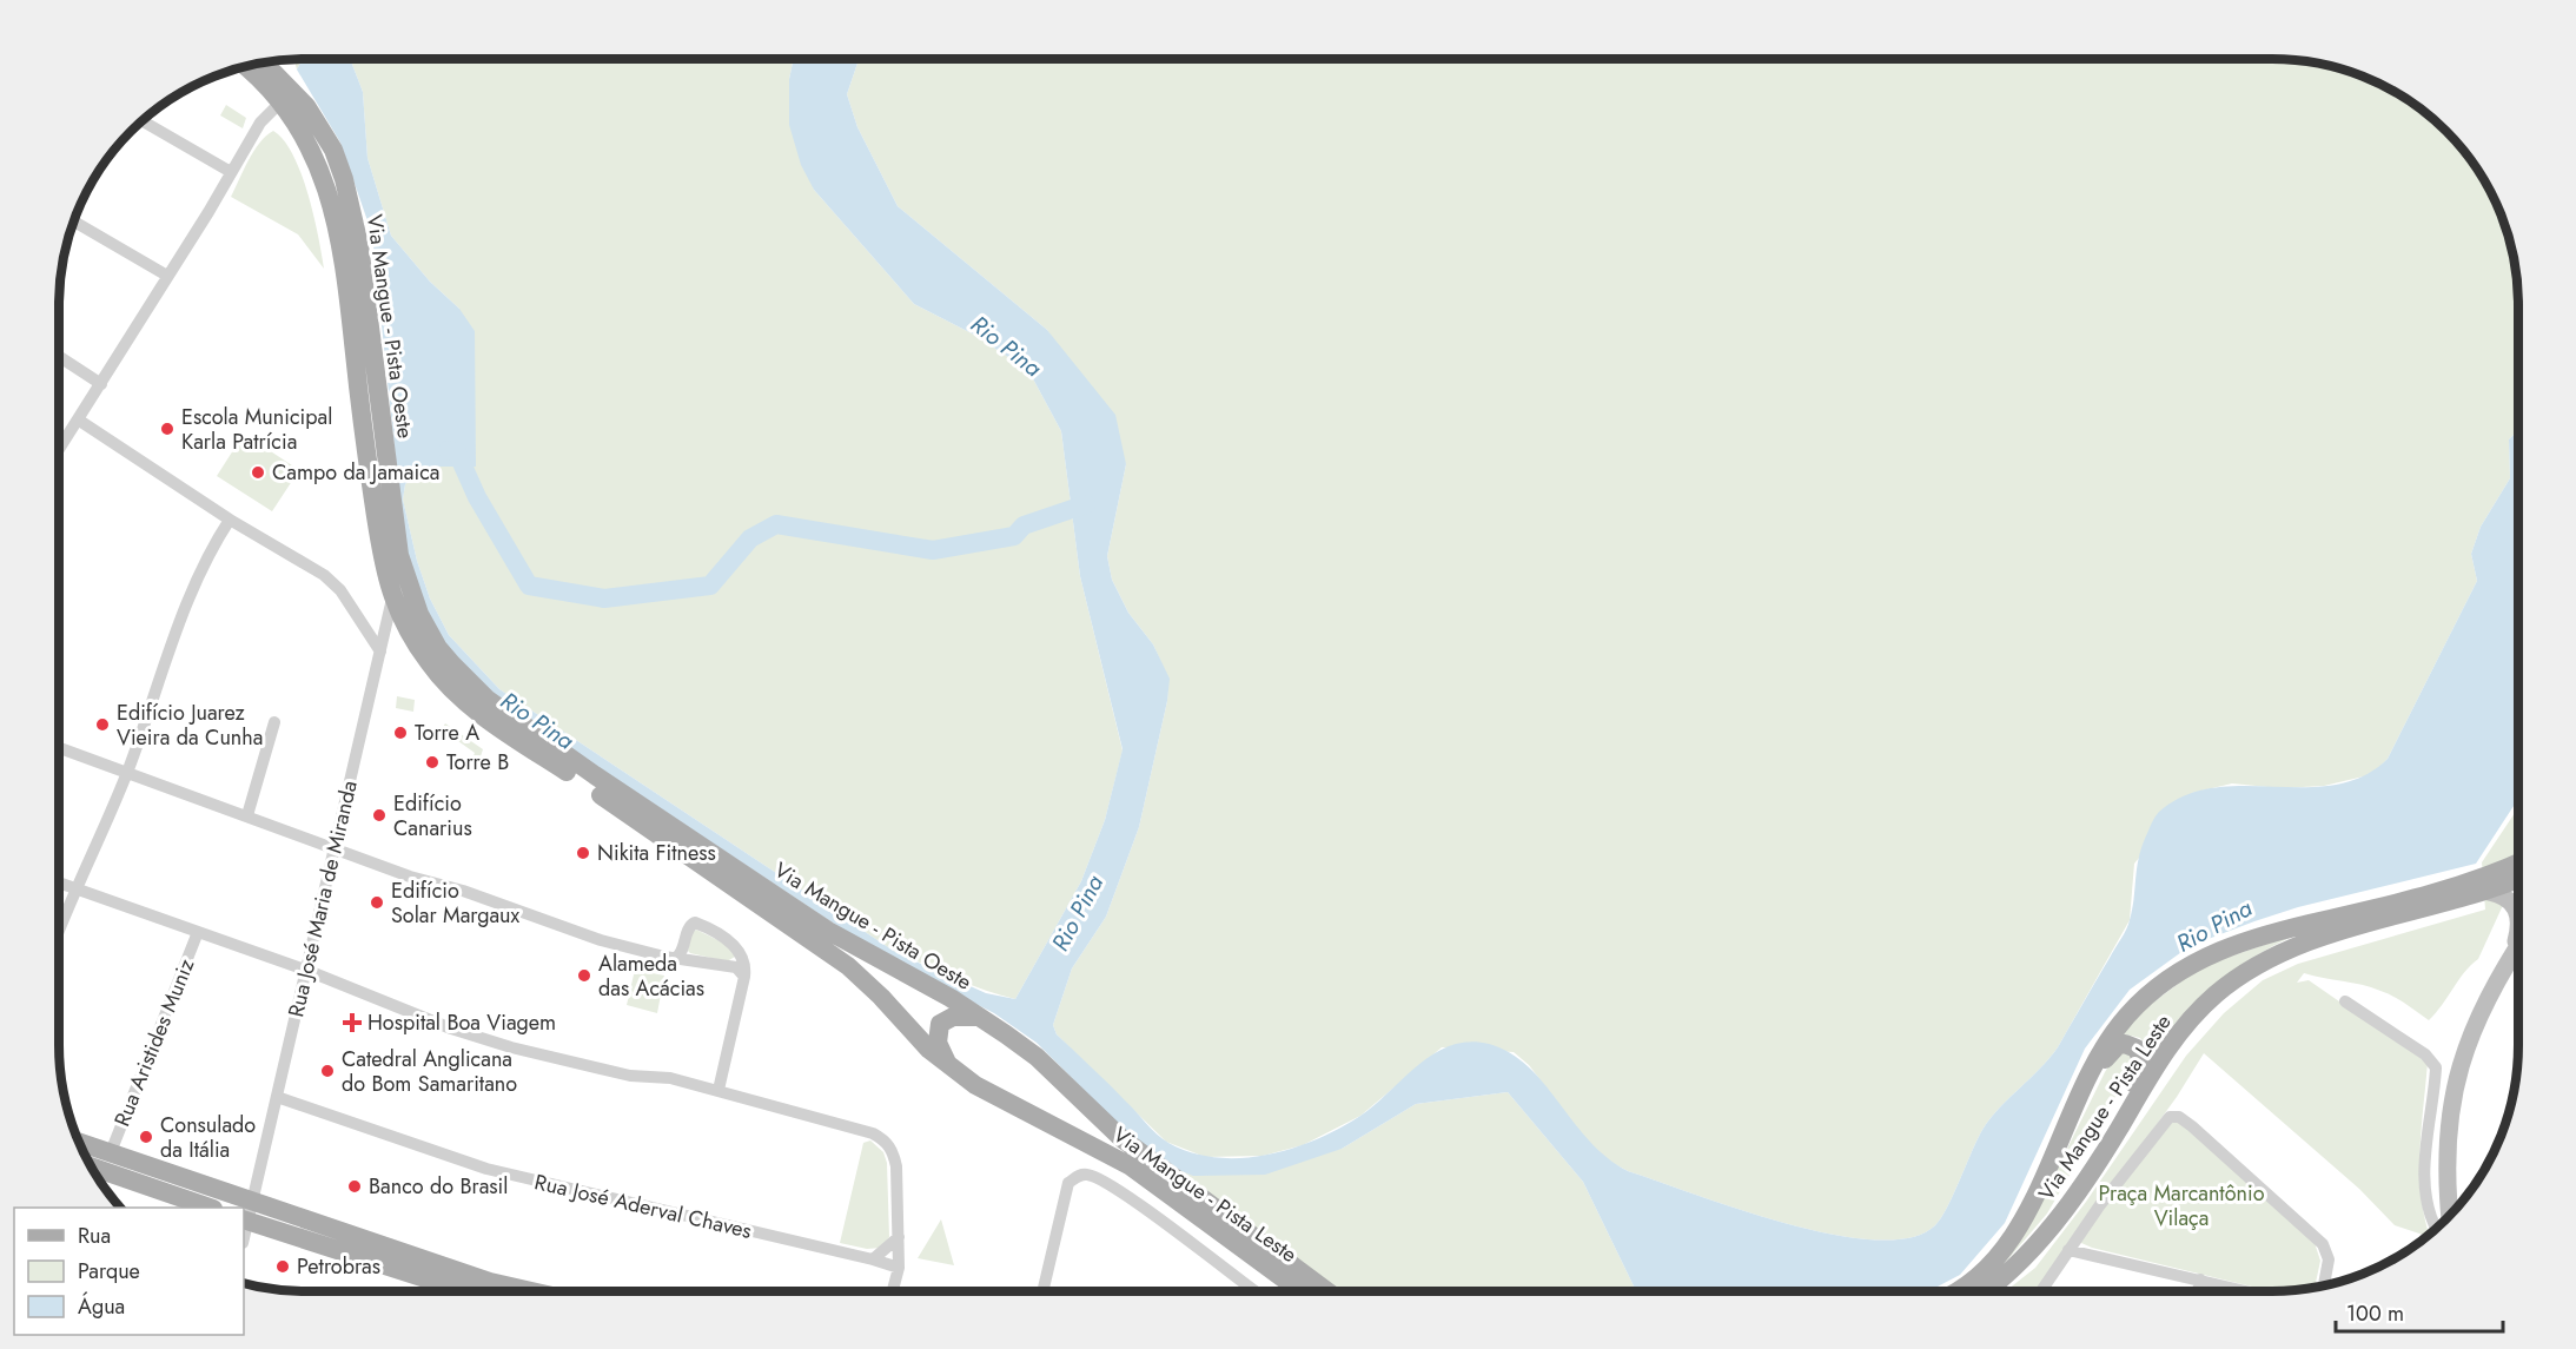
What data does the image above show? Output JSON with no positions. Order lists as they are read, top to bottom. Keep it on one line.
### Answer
{"streets":{"main road":["Via Mangue - Pista Oeste","Via Mangue - Pista Leste"],"street":["Rua José Maria de Miranda","Rua Aristides Muniz","Rua José Aderval Chaves"]},"crossings":[["Rua José Maria de Miranda","Via Mangue - Pista Leste"],["Rua José Maria de Miranda","Rua José Aderval Chaves"]],"water":["Rio Pina"],"parks":["Praça Marcantônio Vilaça"],"places":{"other":["Escola Municipal Karla Patrícia","Campo da Jamaica","Edifício Juarez Vieira da Cunha","Torre A","Torre B","Edifício Canarius","Nikita Fitness","Edifício Solar Margaux","Alameda das Acácias","Catedral Anglicana do Bom Samaritano","Consulado da Itália","Banco do Brasil","Petrobras"],"health":["Hospital Boa Viagem"]},"legend":["Rua","Parque","Água"],"scale_bar":"100 m"}
